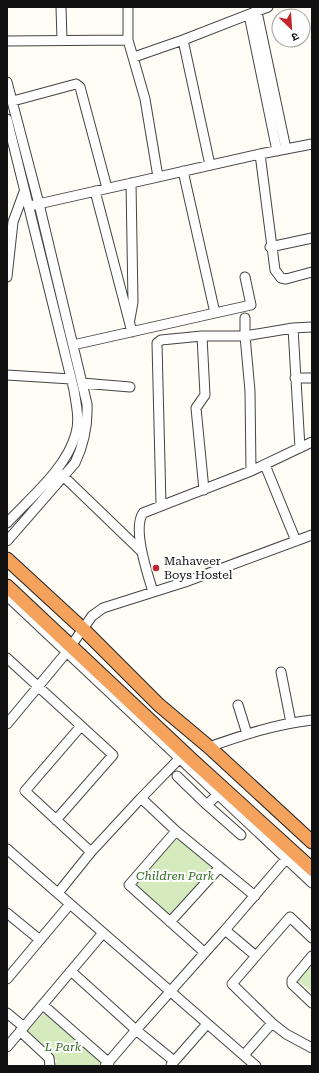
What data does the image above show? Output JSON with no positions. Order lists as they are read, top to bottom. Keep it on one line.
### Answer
{"parks":["Children Park","L Park"],"places":["Mahaveer Boys Hostel"],"north":"bottom right"}
